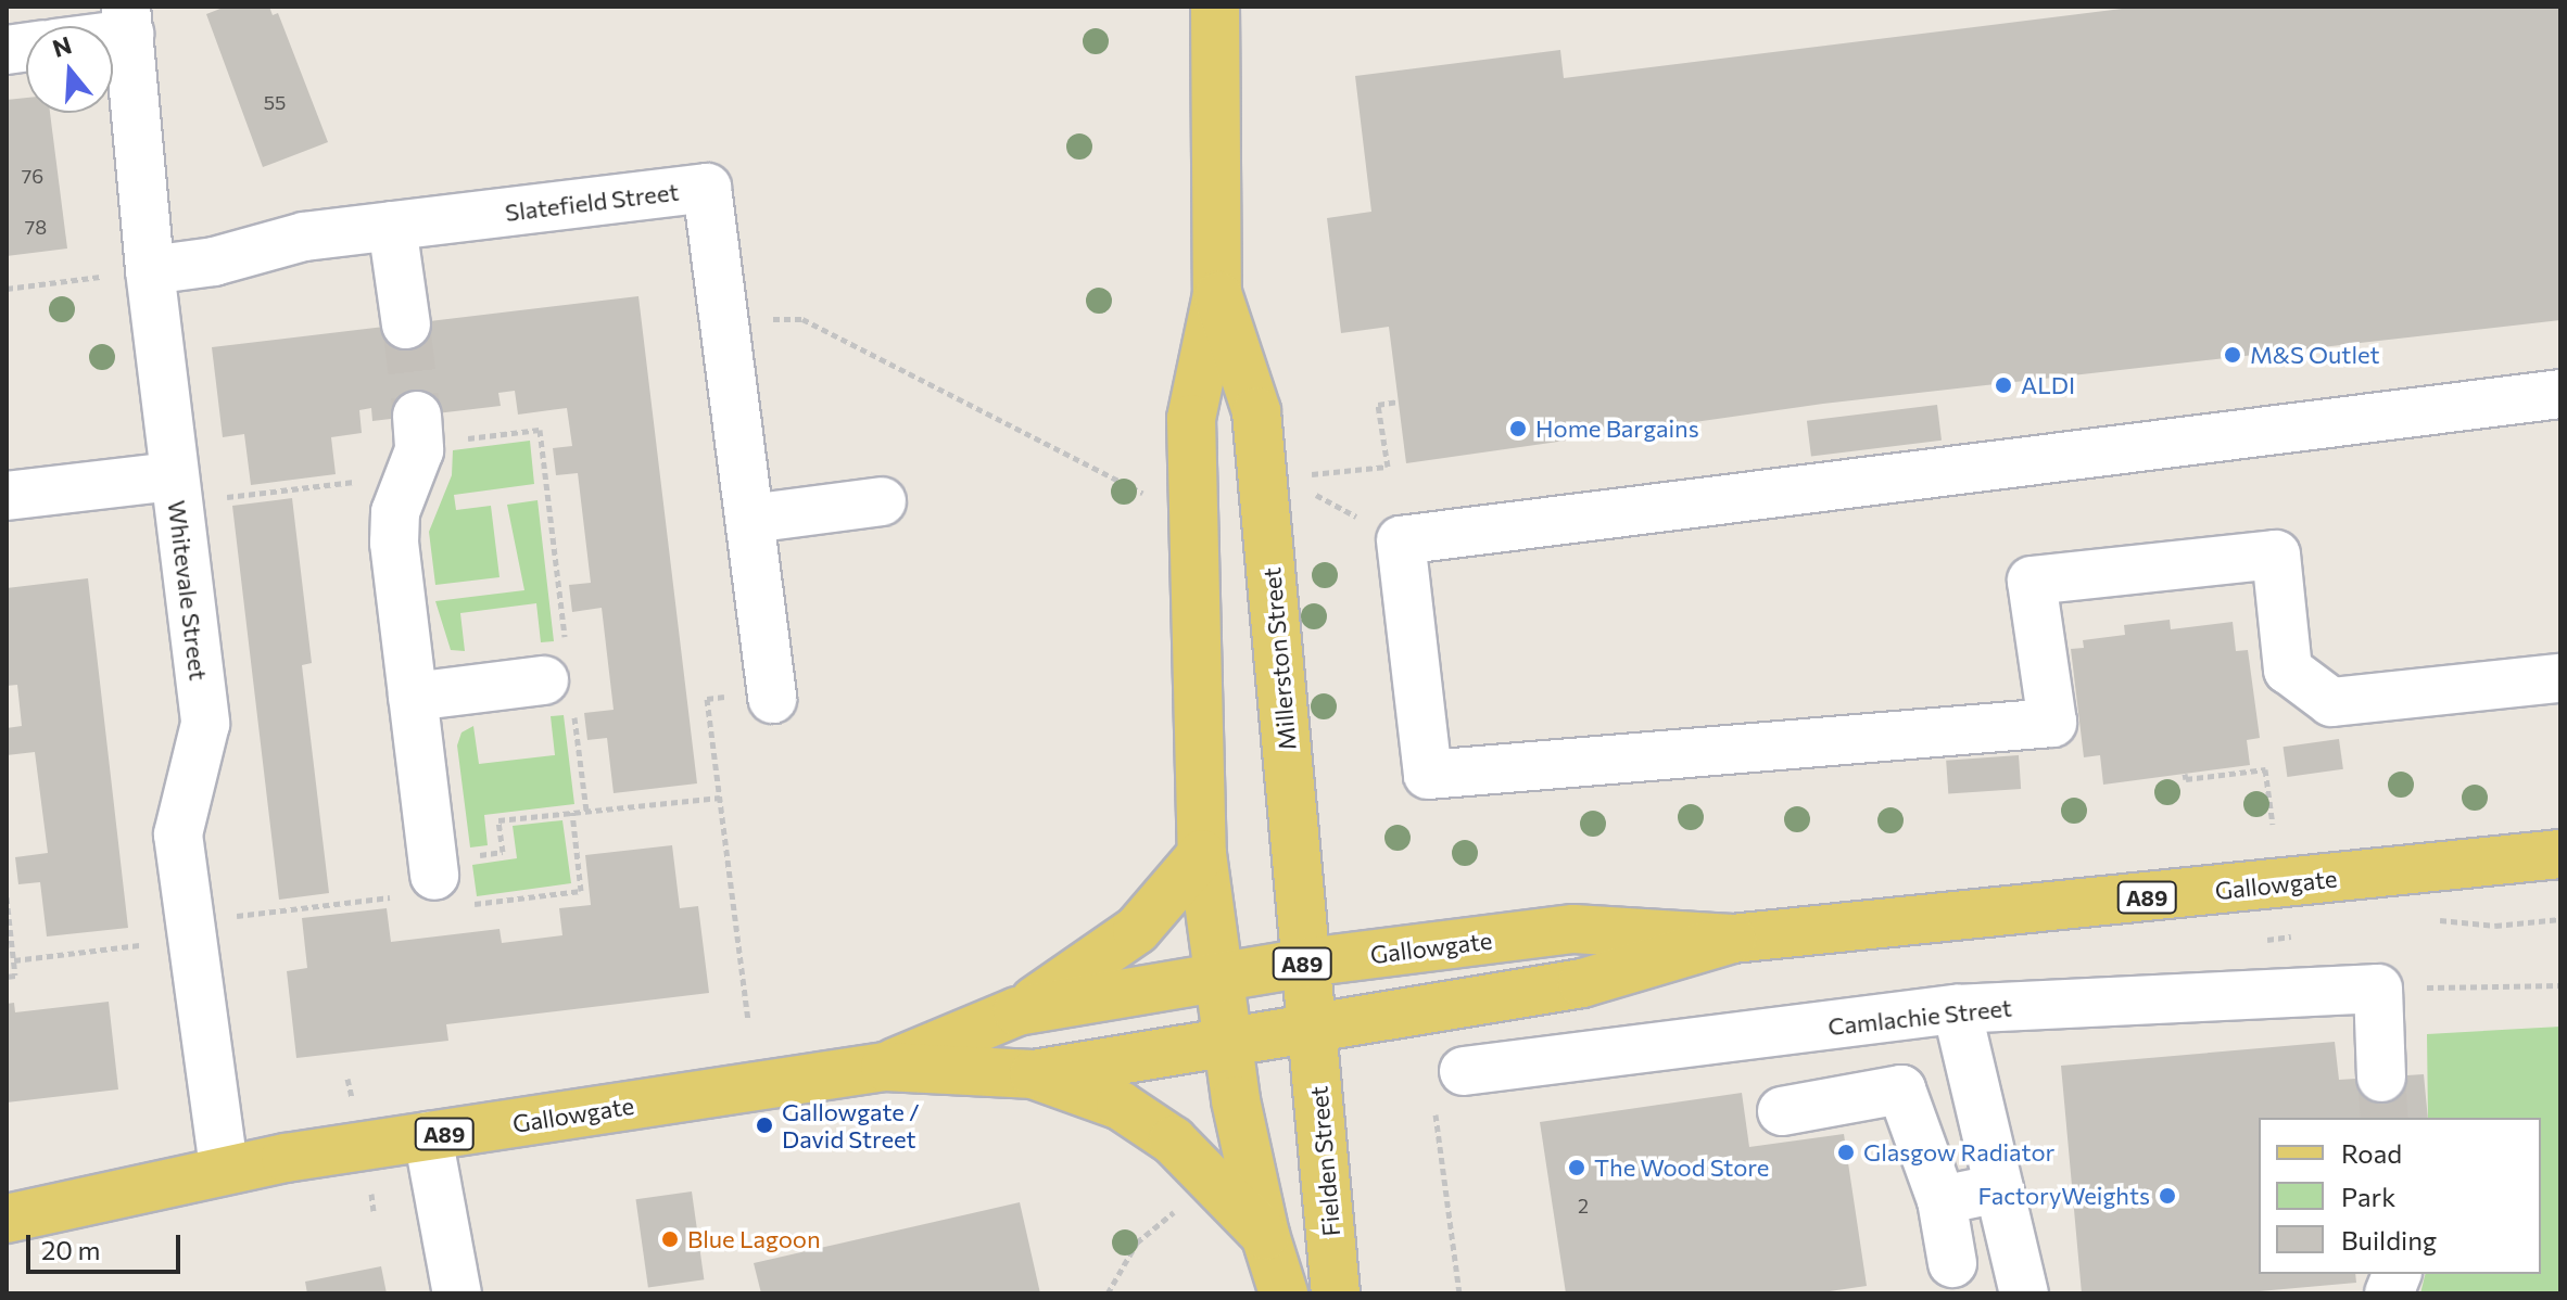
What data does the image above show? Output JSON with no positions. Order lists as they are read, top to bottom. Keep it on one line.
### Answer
{"streets":{"main road":["Millerston Street","Gallowgate","A89","Fielden Street"],"street":["Slatefield Street","Whitevale Street","Camlachie Street"]},"crossings":[["Slatefield Street","Whitevale Street"],["Whitevale Street","Gallowgate"],["Millerston Street","Gallowgate"],["Millerston Street","Fielden Street"],["Gallowgate","Fielden Street"]],"places":["M&S Outlet","ALDI","Home Bargains","Gallowgate / David Street","Glasgow Radiator","The Wood Store","FactoryWeights","Blue Lagoon"],"house_numbers":["55","76","78","2"],"legend":["Road","Park","Building"],"scale_bar":"20 m","north":"top"}
